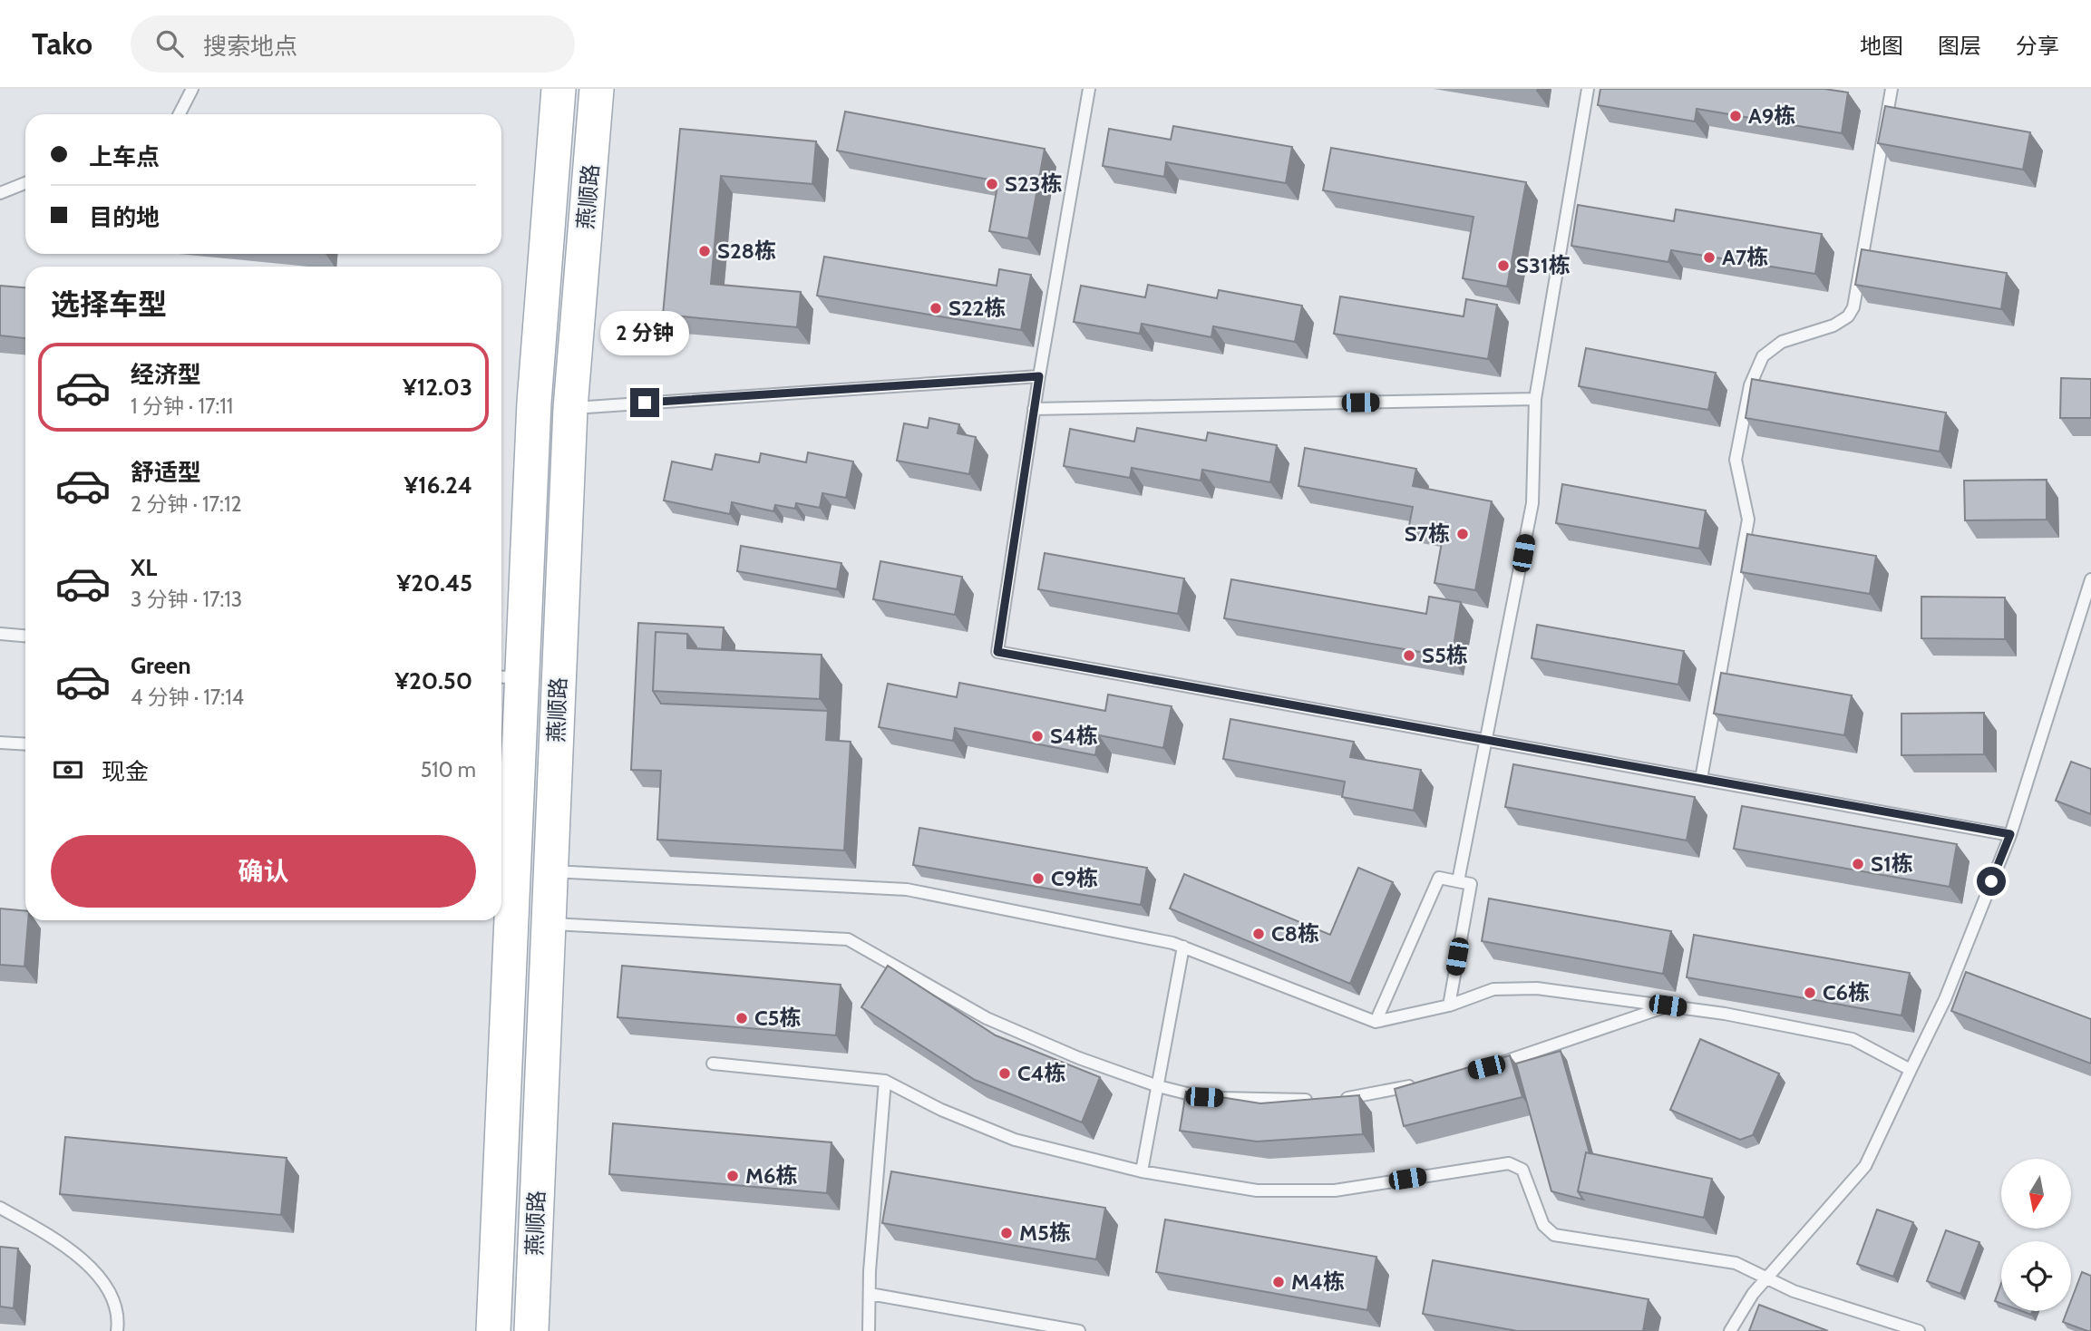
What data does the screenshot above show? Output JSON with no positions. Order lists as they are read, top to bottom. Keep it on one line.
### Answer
{"streets":{"main road":["燕顺路"]},"places":["A9栋","S23栋","S28栋","A7栋","S31栋","S22栋","S7栋","S5栋","S4栋","S1栋","C9栋","C8栋","C6栋","C5栋","C4栋","M6栋","M5栋","M4栋"],"north":"bottom","page":{"header":"Tako","search":"搜索地点","nav":["地图","图层","分享"],"banner":["上车点","目的地"],"heading":"选择车型","bubble":"2 分钟","list":[{"name":"经济型","note":"1 分钟 · 17:11","value":"¥12.03"},{"name":"舒适型","note":"2 分钟 · 17:12","value":"¥16.24"},{"name":"XL","note":"3 分钟 · 17:13","value":"¥20.45"},{"name":"Green","note":"4 分钟 · 17:14","value":"¥20.50"}],"pay":["现金","510 m"],"buttons":"确认"}}
